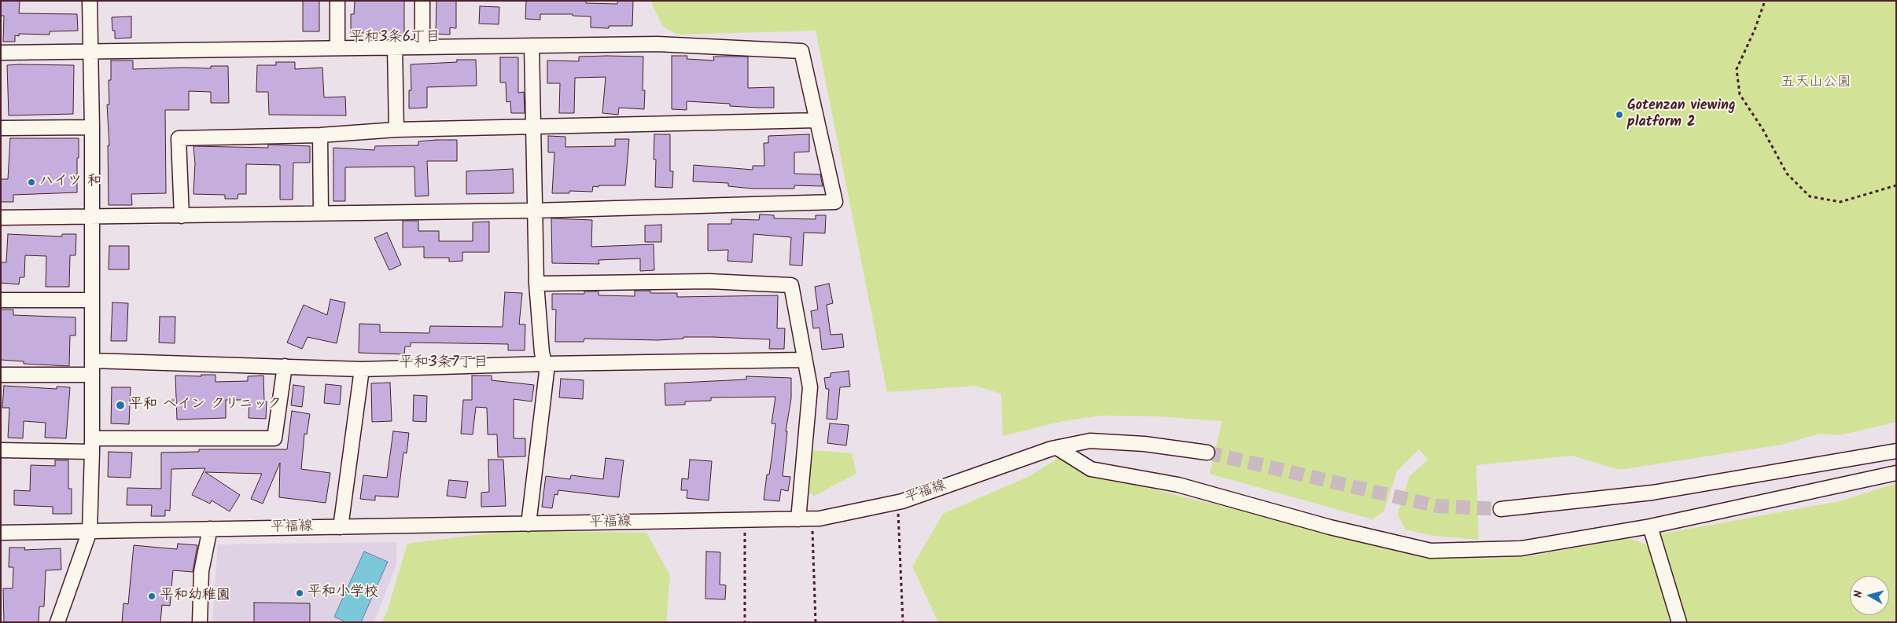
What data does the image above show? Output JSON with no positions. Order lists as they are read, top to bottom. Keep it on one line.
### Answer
{"streets":{"street":["平福線"]},"districts":["平和3条6丁目","平和3条7丁目"],"parks":["五天山公園"],"places":["Gotenzan viewing platform 2","ハイツ 和","平和 ペイン クリニック","平和小学校","平和幼稚園"],"north":"left"}
